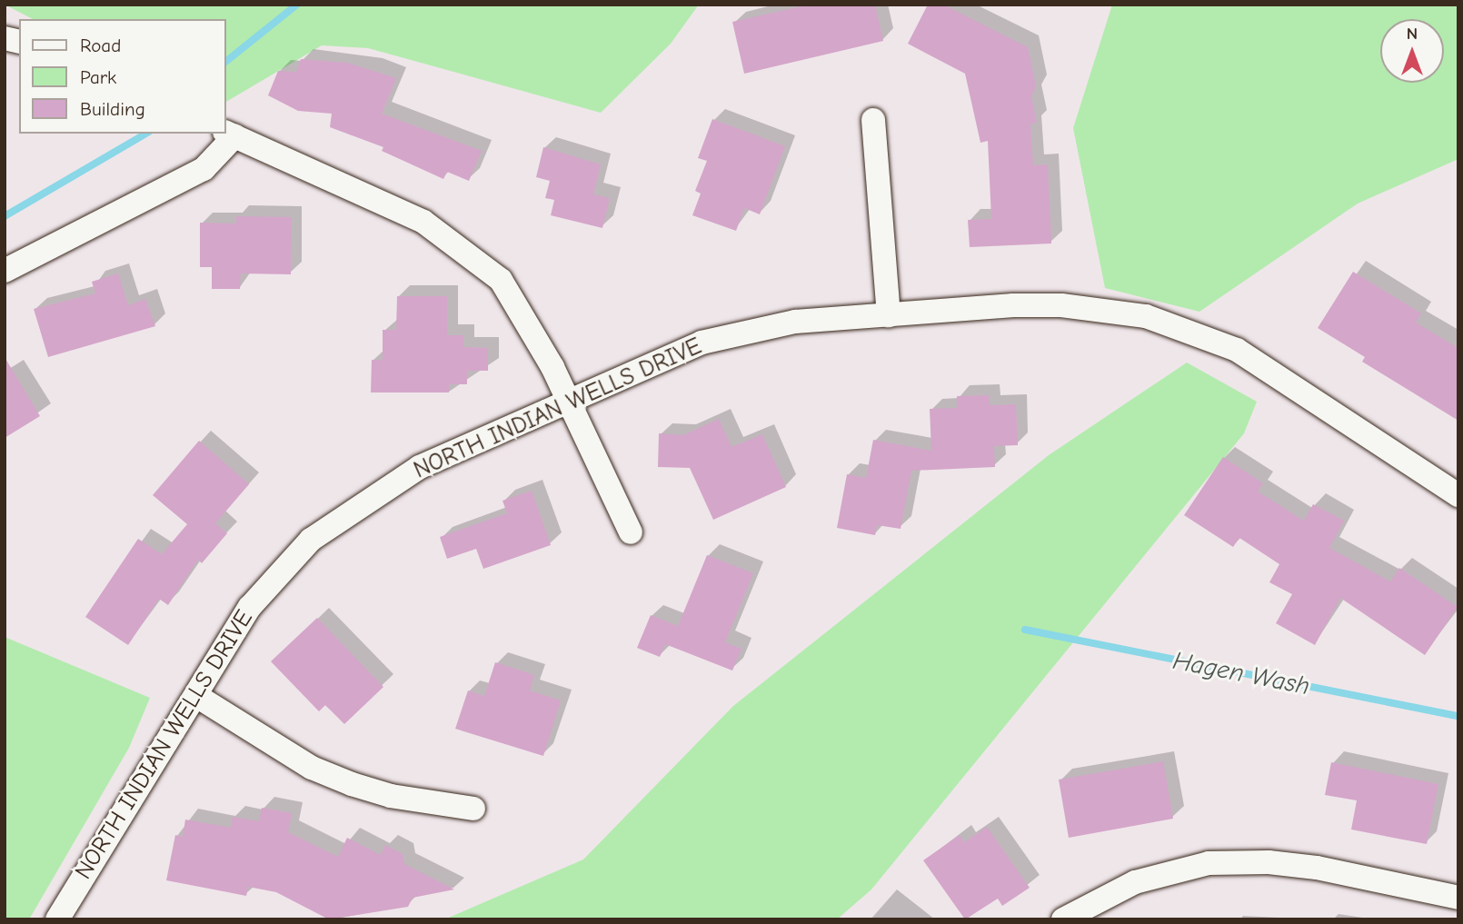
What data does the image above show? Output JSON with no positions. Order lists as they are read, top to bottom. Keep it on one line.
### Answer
{"streets":{"street":["NORTH INDIAN WELLS DRIVE"]},"water":["Hagen Wash"],"legend":["Road","Park","Building"],"north":"top"}
